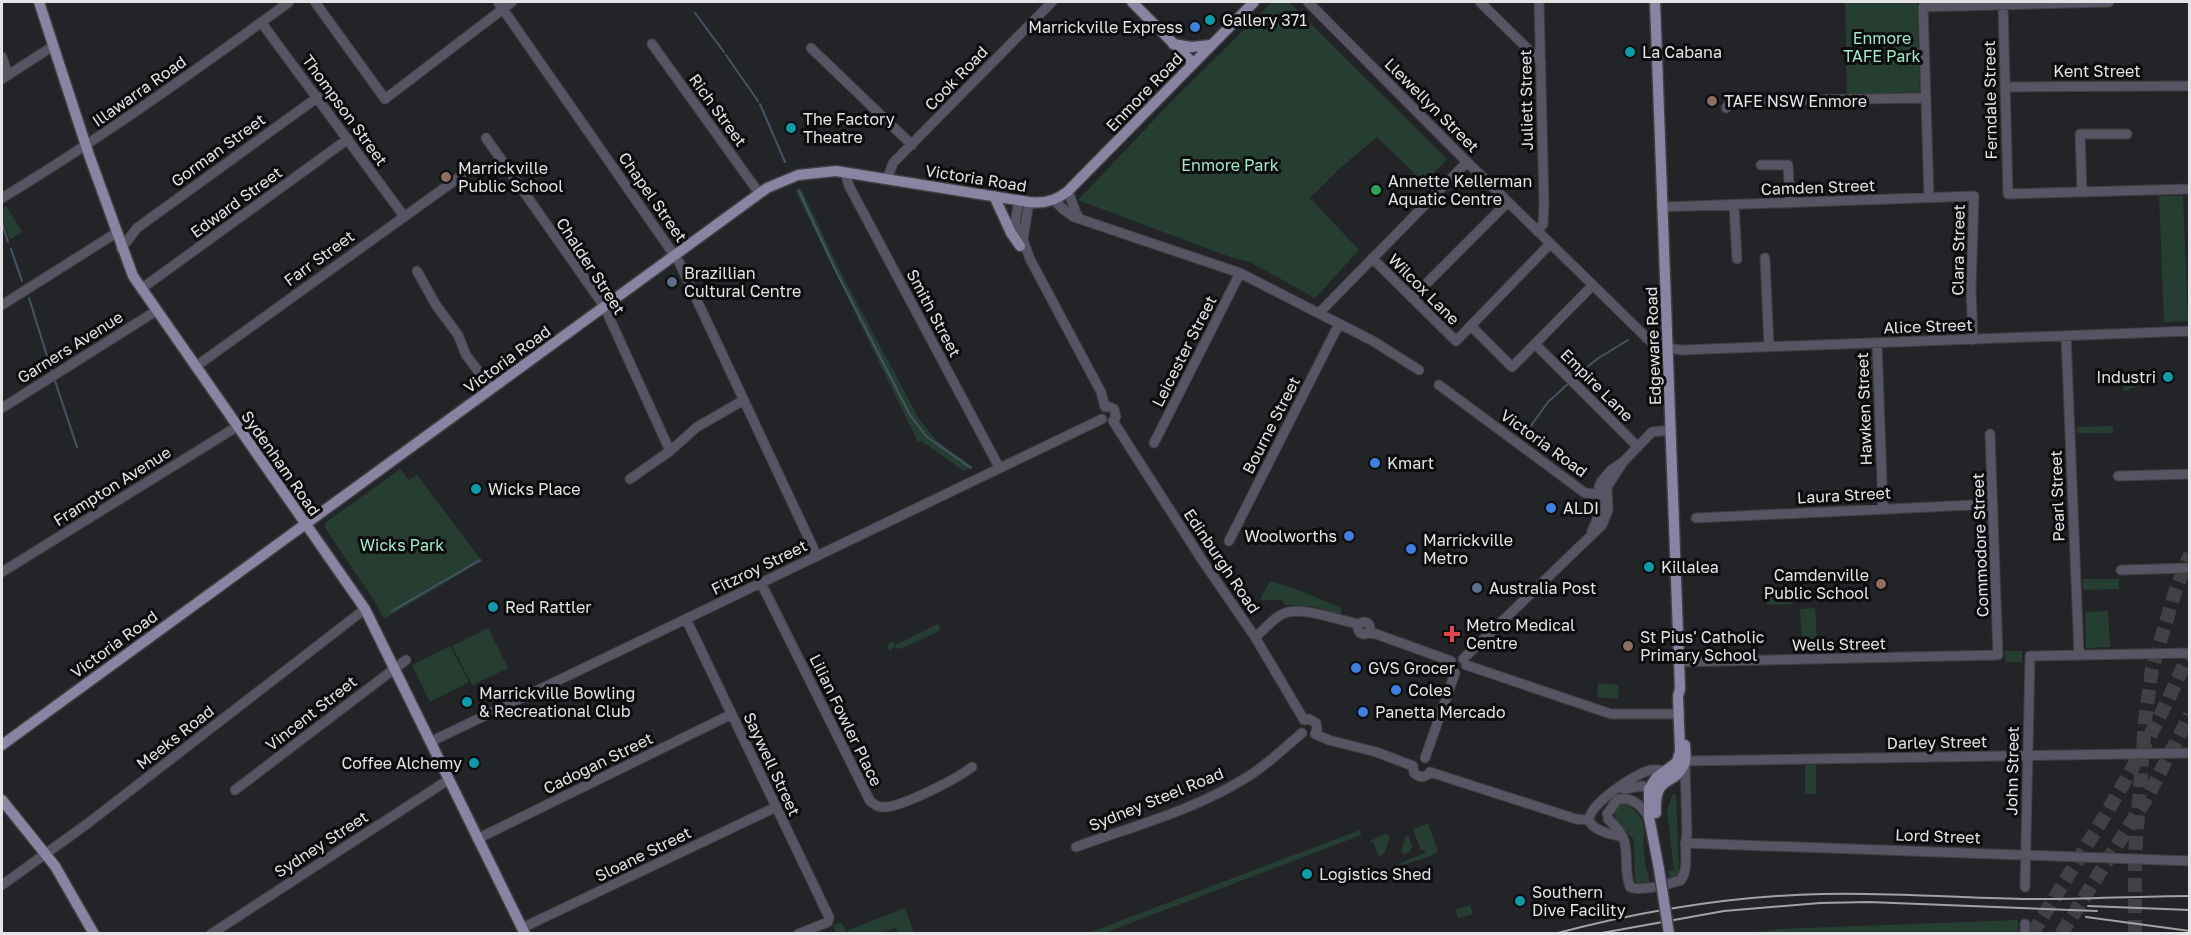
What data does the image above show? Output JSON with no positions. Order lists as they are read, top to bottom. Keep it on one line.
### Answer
{"streets":{"main road":["Enmore Road","Victoria Road","Edgeware Road","Sydenham Road"],"street":["Kent Street","Cook Road","Illawarra Road","Juliett Street","Ferndale Street","Llewellyn Street","Thompson Street","Rich Street","Gorman Street","Camden Street","Chapel Street","Edward Street","Clara Street","Farr Street","Chalder Street","Wilcox Lane","Smith Street","Alice Street","Garners Avenue","Leicester Street","Empire Lane","Hawken Street","Bourne Street","Frampton Avenue","Laura Street","Pearl Street","Commodore Street","Edinburgh Road","Fitzroy Street","Wells Street","Vincent Street","Lilian Fowler Place","Meeks Road","Darley Street","Cadogan Street","Saywell Street","John Street","Sydney Steel Road","Lord Street","Sydney Street","Sloane Street"]},"crossings":[["Kent Street","Ferndale Street"],["Cook Road","Victoria Road"],["Illawarra Road","Thompson Street"],["Illawarra Road","Sydenham Road"],["Enmore Road","Victoria Road"],["Juliett Street","Llewellyn Street"],["Llewellyn Street","Alice Street"],["Llewellyn Street","Edgeware Road"],["Thompson Street","Gorman Street"],["Thompson Street","Edward Street"],["Thompson Street","Farr Street"],["Rich Street","Victoria Road"],["Gorman Street","Sydenham Road"],["Victoria Road","Chapel Street"],["Victoria Road","Chalder Street"],["Victoria Road","Smith Street"],["Victoria Road","Sydenham Road"],["Camden Street","Clara Street"],["Camden Street","Edgeware Road"],["Chapel Street","Fitzroy Street"],["Edward Street","Sydenham Road"],["Clara Street","Alice Street"],["Farr Street","Sydenham Road"],["Smith Street","Fitzroy Street"],["Alice Street","Edgeware Road"],["Alice Street","Hawken Street"],["Alice Street","Pearl Street"],["Edgeware Road","Wells Street"],["Garners Avenue","Sydenham Road"],["Hawken Street","Laura Street"],["Sydenham Road","Frampton Avenue"],["Sydenham Road","Fitzroy Street"],["Sydenham Road","Vincent Street"],["Sydenham Road","Meeks Road"],["Sydenham Road","Cadogan Street"],["Sydenham Road","Sydney Street"],["Sydenham Road","Sloane Street"],["Laura Street","Commodore Street"],["Pearl Street","John Street"],["Commodore Street","Wells Street"],["Edinburgh Road","Fitzroy Street"],["Edinburgh Road","Sydney Steel Road"],["Fitzroy Street","Lilian Fowler Place"],["Fitzroy Street","Saywell Street"],["Darley Street","John Street"],["Cadogan Street","Saywell Street"],["Saywell Street","Sloane Street"],["John Street","Lord Street"]],"parks":["Enmore TAFE Park","Enmore Park","Wicks Park"],"places":{"other":["Gallery 371","Marrickville Express","La Cabana","TAFE NSW Enmore","The Factory Theatre","Marrickville Public School","Annette Kellerman Aquatic Centre","Brazillian Cultural Centre","Industri","Kmart","Wicks Place","ALDI","Woolworths","Marrickville Metro","Killalea","Camdenville Public School","Australia Post","Red Rattler","St Pius' Catholic Primary School","GVS Grocer","Coles","Marrickville Bowling & Recreational Club","Panetta Mercado","Coffee Alchemy","Logistics Shed","Southern Dive Facility"],"health":["Metro Medical Centre"]}}
